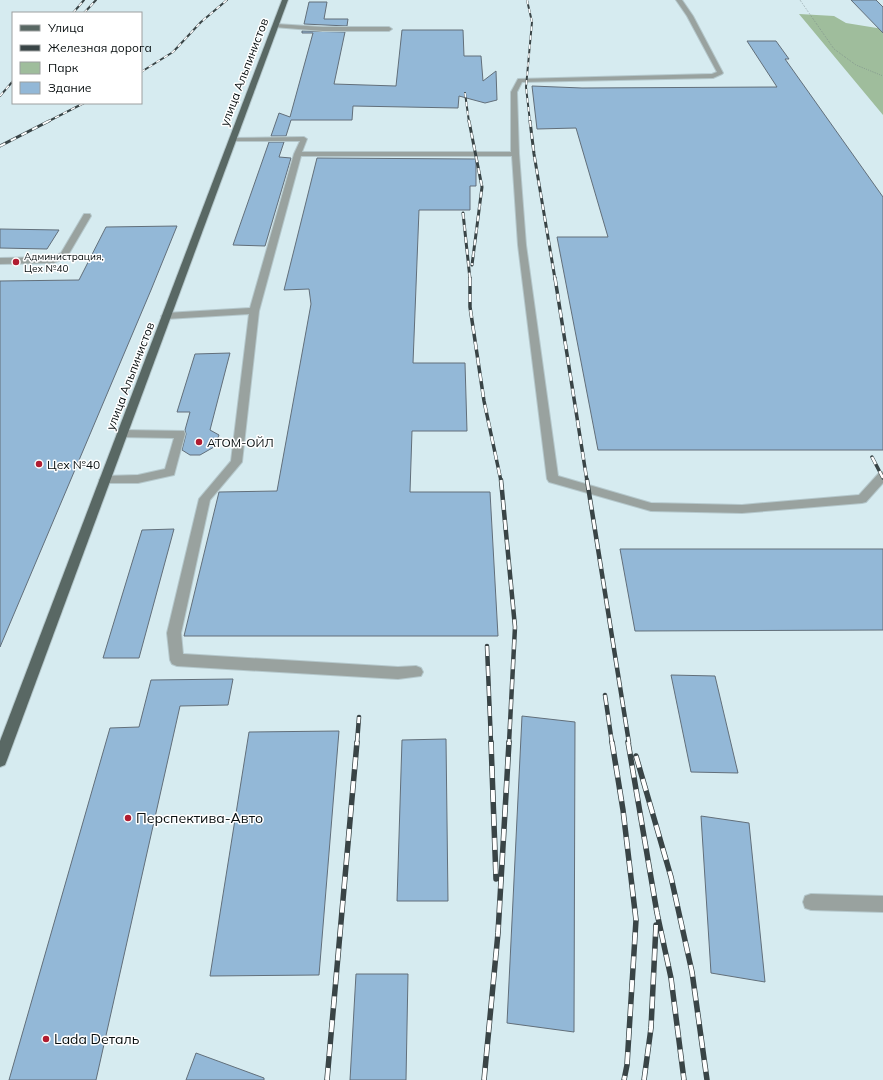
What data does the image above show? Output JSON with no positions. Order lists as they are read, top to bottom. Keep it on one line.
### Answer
{"streets":{"main road":["улица Альпинистов"]},"places":["Администрация, Цех №40","АТОМ-ОЙЛ","Цех №40","Перспектива-Авто","Lada Dеталь"],"legend":["Улица","Железная дорога","Парк","Здание"]}
